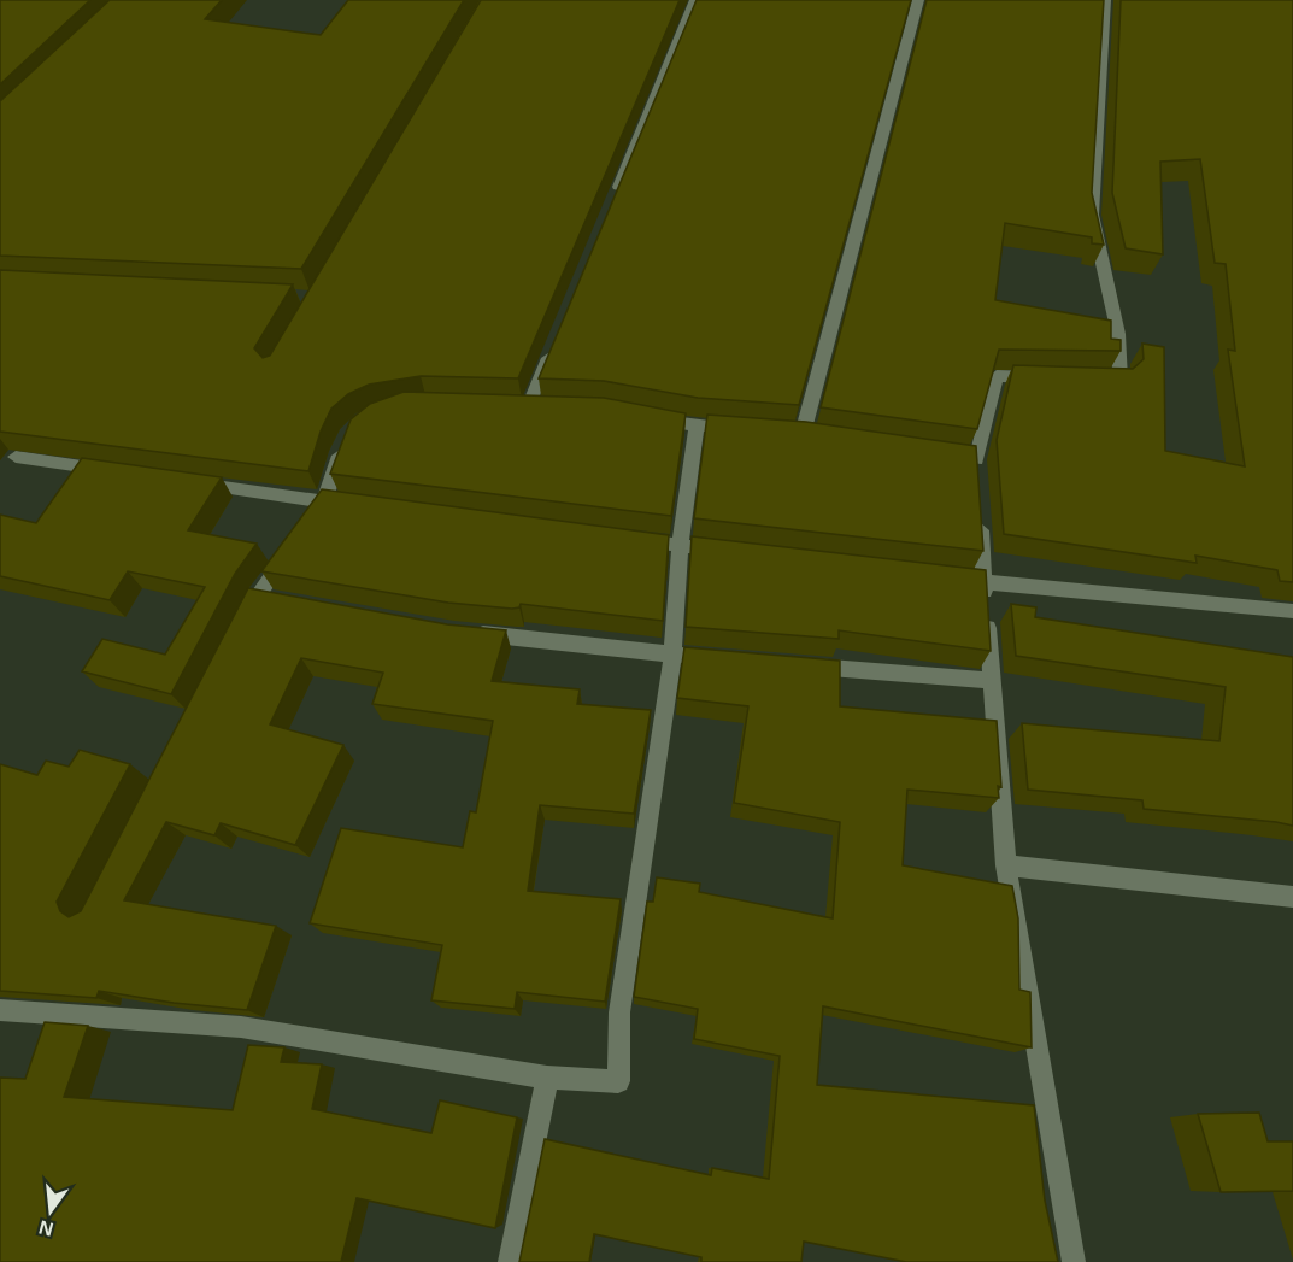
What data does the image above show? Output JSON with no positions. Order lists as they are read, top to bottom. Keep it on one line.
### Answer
{"north":"bottom"}
